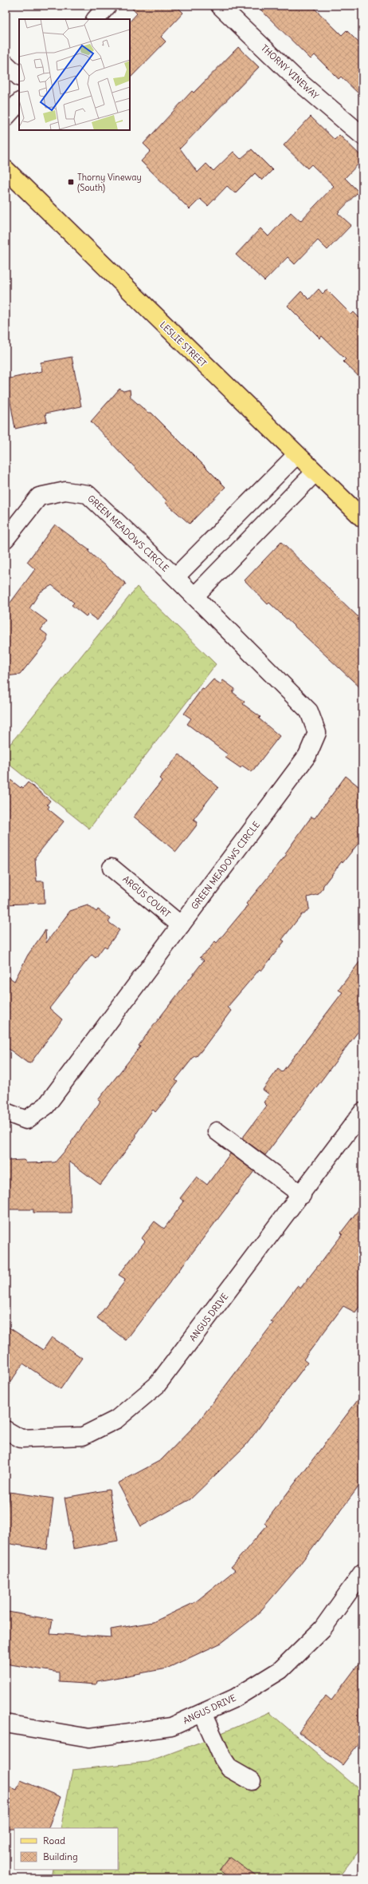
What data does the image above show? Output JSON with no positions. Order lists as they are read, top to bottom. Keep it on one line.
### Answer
{"streets":{"main road":["LESLIE STREET"],"street":["THORNY VINEWAY","GREEN MEADOWS CIRCLE","ARGUS COURT","ANGUS DRIVE"]},"crossings":[["LESLIE STREET","GREEN MEADOWS CIRCLE"],["GREEN MEADOWS CIRCLE","ARGUS COURT"]],"places":{"transit":["Thorny Vineway (South)"]},"legend":["Road","Building"]}
